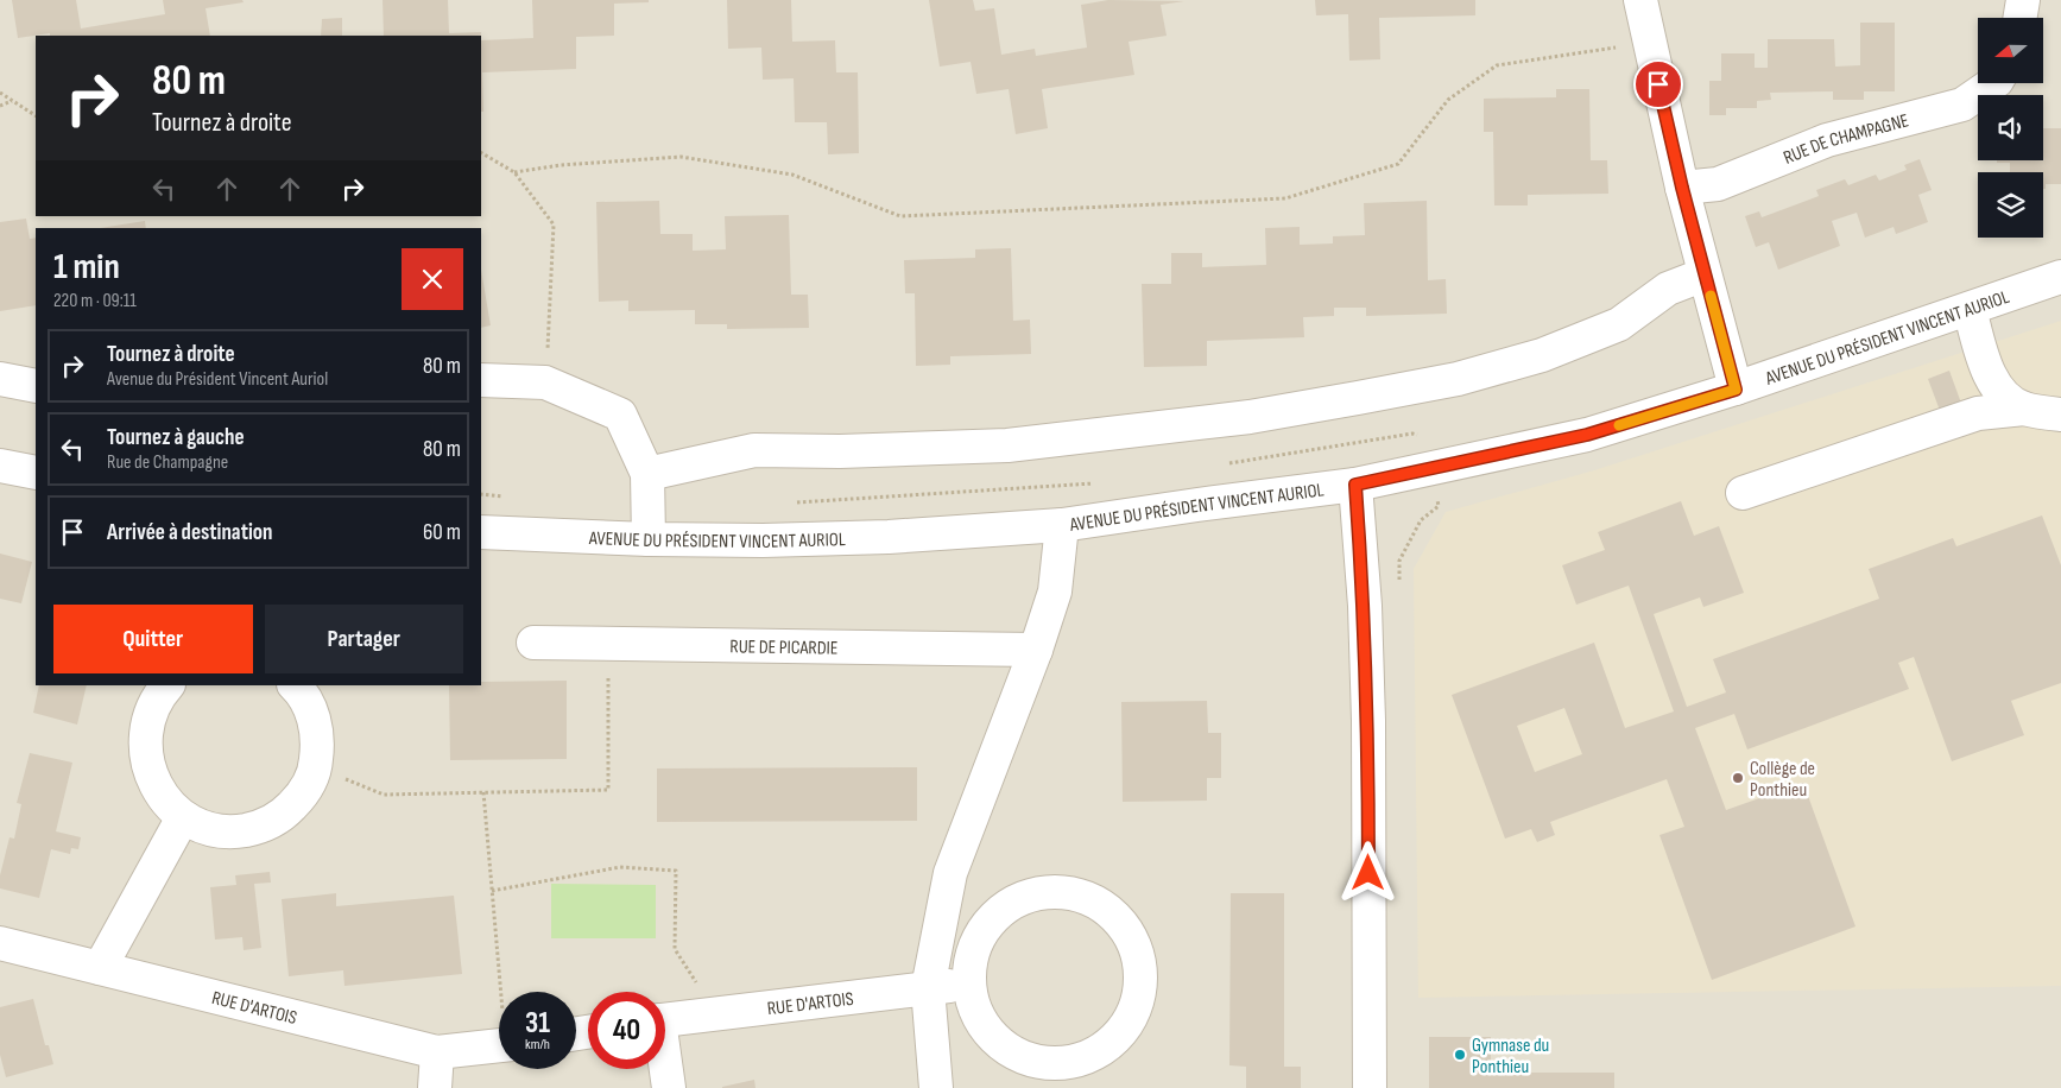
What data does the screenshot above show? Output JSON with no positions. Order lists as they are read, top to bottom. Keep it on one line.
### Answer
{"streets":{"street":["RUE DE CHAMPAGNE","AVENUE DU PRÉSIDENT VINCENT AURIOL","RUE DE PICARDIE","RUE D'ARTOIS"]},"places":["Collège de Ponthieu","Gymnase du Ponthieu"],"north":"left","page":{"turn":["80 m","Tournez à droite"],"heading":["1 min","220 m · 09:11"],"list":[{"name":"Tournez à droite","note":"Avenue du Président Vincent Auriol","value":"80 m"},{"name":"Tournez à gauche","note":"Rue de Champagne","value":"80 m"},{"name":"Arrivée à destination","value":"60 m"}],"buttons":["Quitter","Partager"],"speed":"31 km/h","limit":"40"}}
